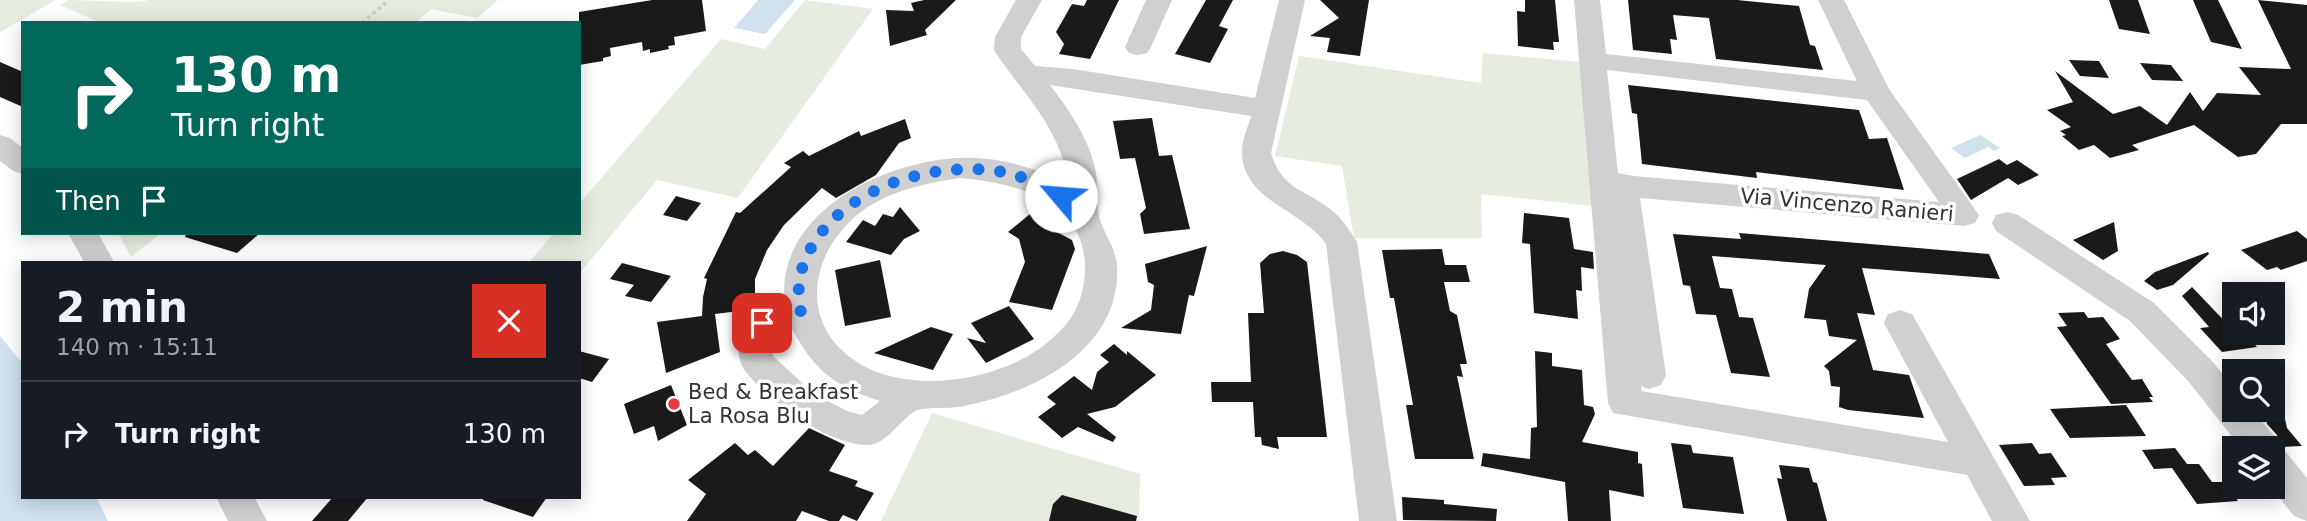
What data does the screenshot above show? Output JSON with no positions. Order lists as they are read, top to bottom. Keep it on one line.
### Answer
{"streets":{"street":["Via Vincenzo Ranieri"]},"places":["Bed & Breakfast La Rosa Blu"],"page":{"turn":["130 m","Turn right"],"then":"Then","heading":["2 min","140 m · 15:11"],"list":[{"name":"Turn right","value":"130 m"}]}}
